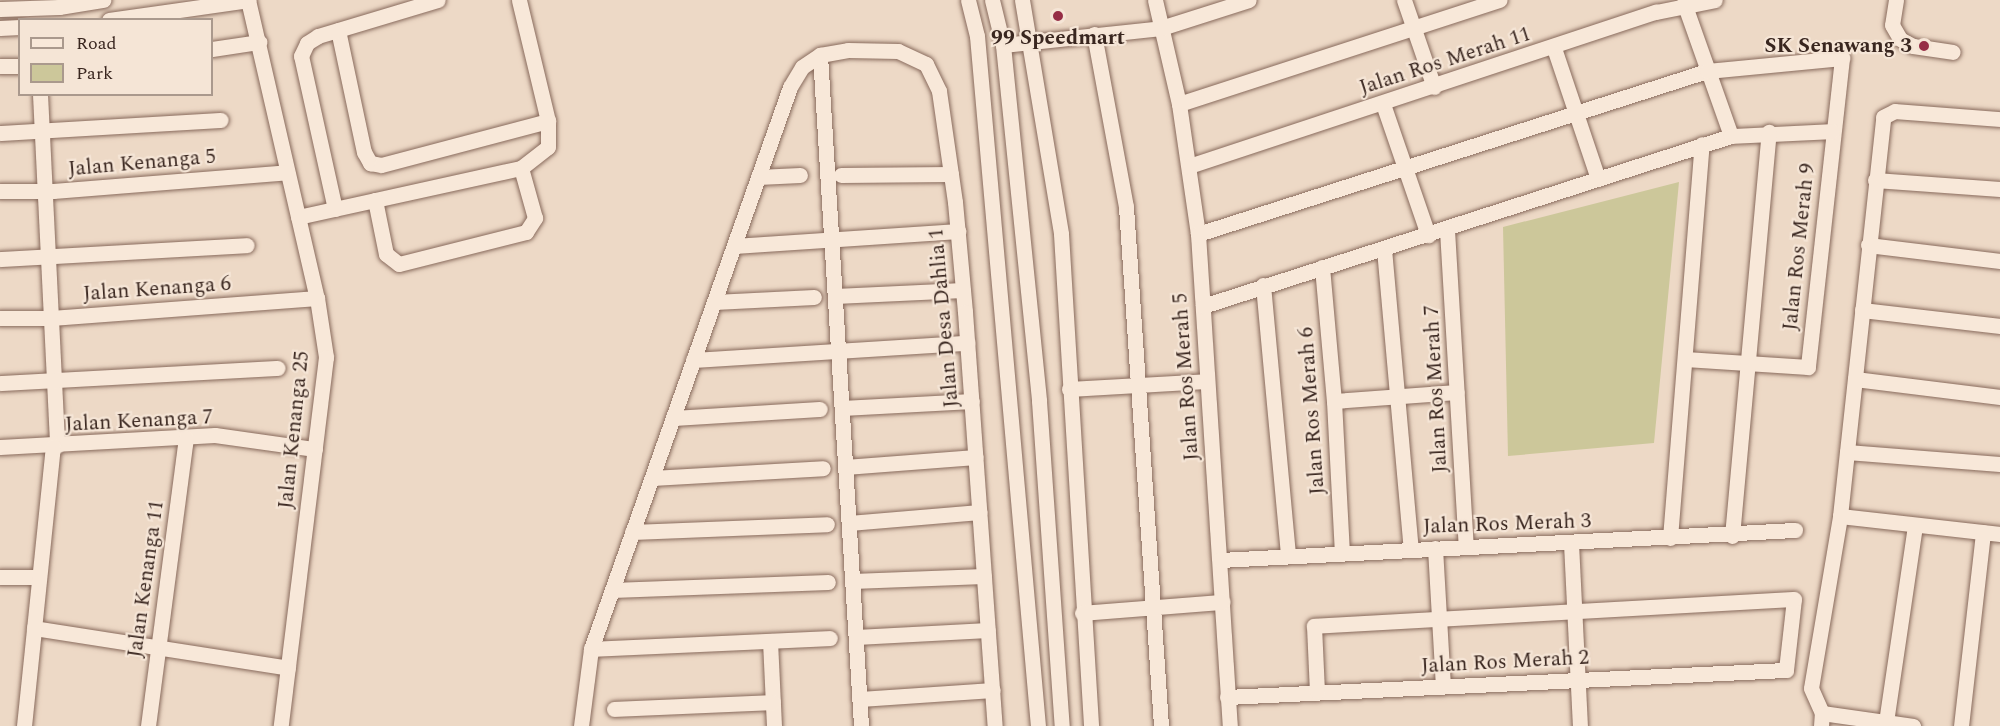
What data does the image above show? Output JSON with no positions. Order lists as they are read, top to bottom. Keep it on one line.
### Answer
{"streets":{"street":["Jalan Ros Merah 11","Jalan Kenanga 5","Jalan Ros Merah 9","Jalan Kenanga 6","Jalan Desa Dahlia 1","Jalan Ros Merah 5","Jalan Ros Merah 7","Jalan Ros Merah 6","Jalan Kenanga 7","Jalan Kenanga 25","Jalan Ros Merah 3","Jalan Kenanga 11","Jalan Ros Merah 2"]},"crossings":[["Jalan Ros Merah 11","Jalan Ros Merah 5"],["Jalan Kenanga 5","Jalan Kenanga 25"],["Jalan Kenanga 6","Jalan Kenanga 25"],["Jalan Ros Merah 5","Jalan Ros Merah 3"],["Jalan Ros Merah 5","Jalan Ros Merah 2"],["Jalan Ros Merah 7","Jalan Ros Merah 3"],["Jalan Ros Merah 6","Jalan Ros Merah 3"],["Jalan Kenanga 7","Jalan Kenanga 25"],["Jalan Kenanga 7","Jalan Kenanga 11"]],"places":["99 Speedmart","SK Senawang 3"],"legend":["Road","Park"]}
